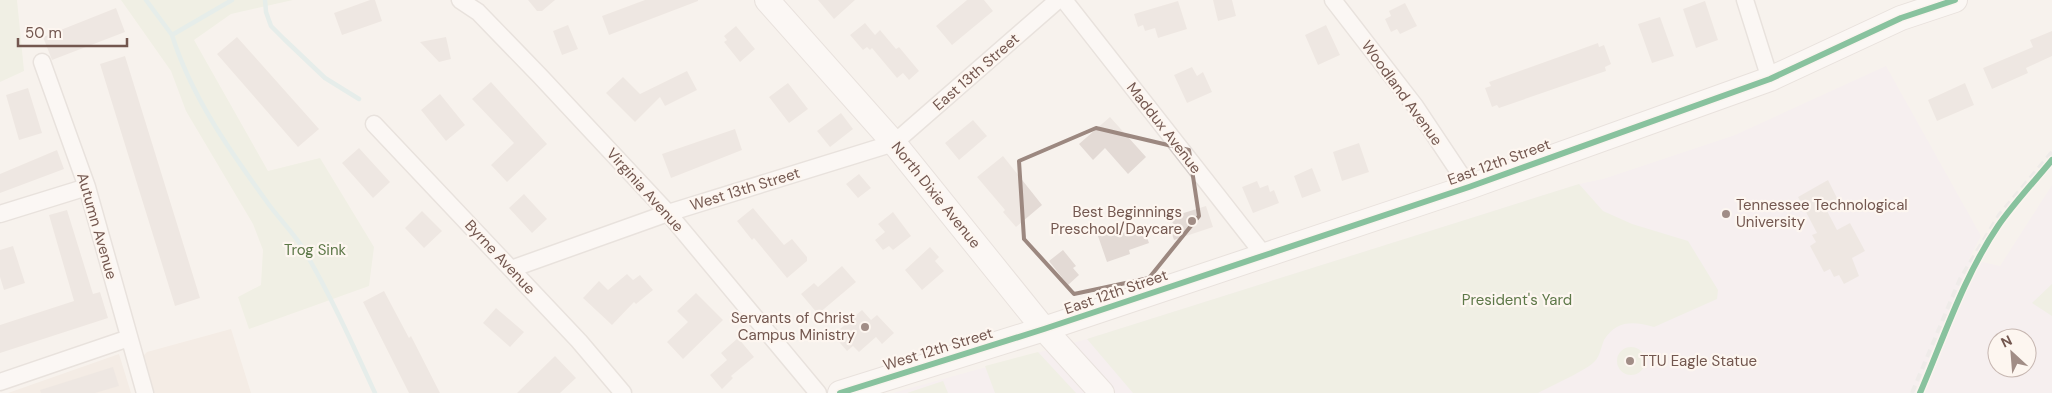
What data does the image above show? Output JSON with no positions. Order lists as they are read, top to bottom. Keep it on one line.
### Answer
{"streets":{"street":["East 13th Street","Woodland Avenue","Maddux Avenue","East 12th Street","West 13th Street","Virginia Avenue","North Dixie Avenue","Autumn Avenue","Byrne Avenue","West 12th Street"]},"crossings":[["East 13th Street","West 13th Street"],["East 13th Street","North Dixie Avenue"],["Woodland Avenue","East 12th Street"],["Maddux Avenue","East 12th Street"],["East 12th Street","North Dixie Avenue"],["East 12th Street","West 12th Street"],["West 13th Street","Virginia Avenue"],["West 13th Street","North Dixie Avenue"],["West 13th Street","Byrne Avenue"],["North Dixie Avenue","West 12th Street"]],"parks":["Trog Sink","President's Yard"],"places":["Tennessee Technological University","Best Beginnings Preschool/Daycare","Servants of Christ Campus Ministry","TTU Eagle Statue"],"scale_bar":"50 m","north":"top left"}
